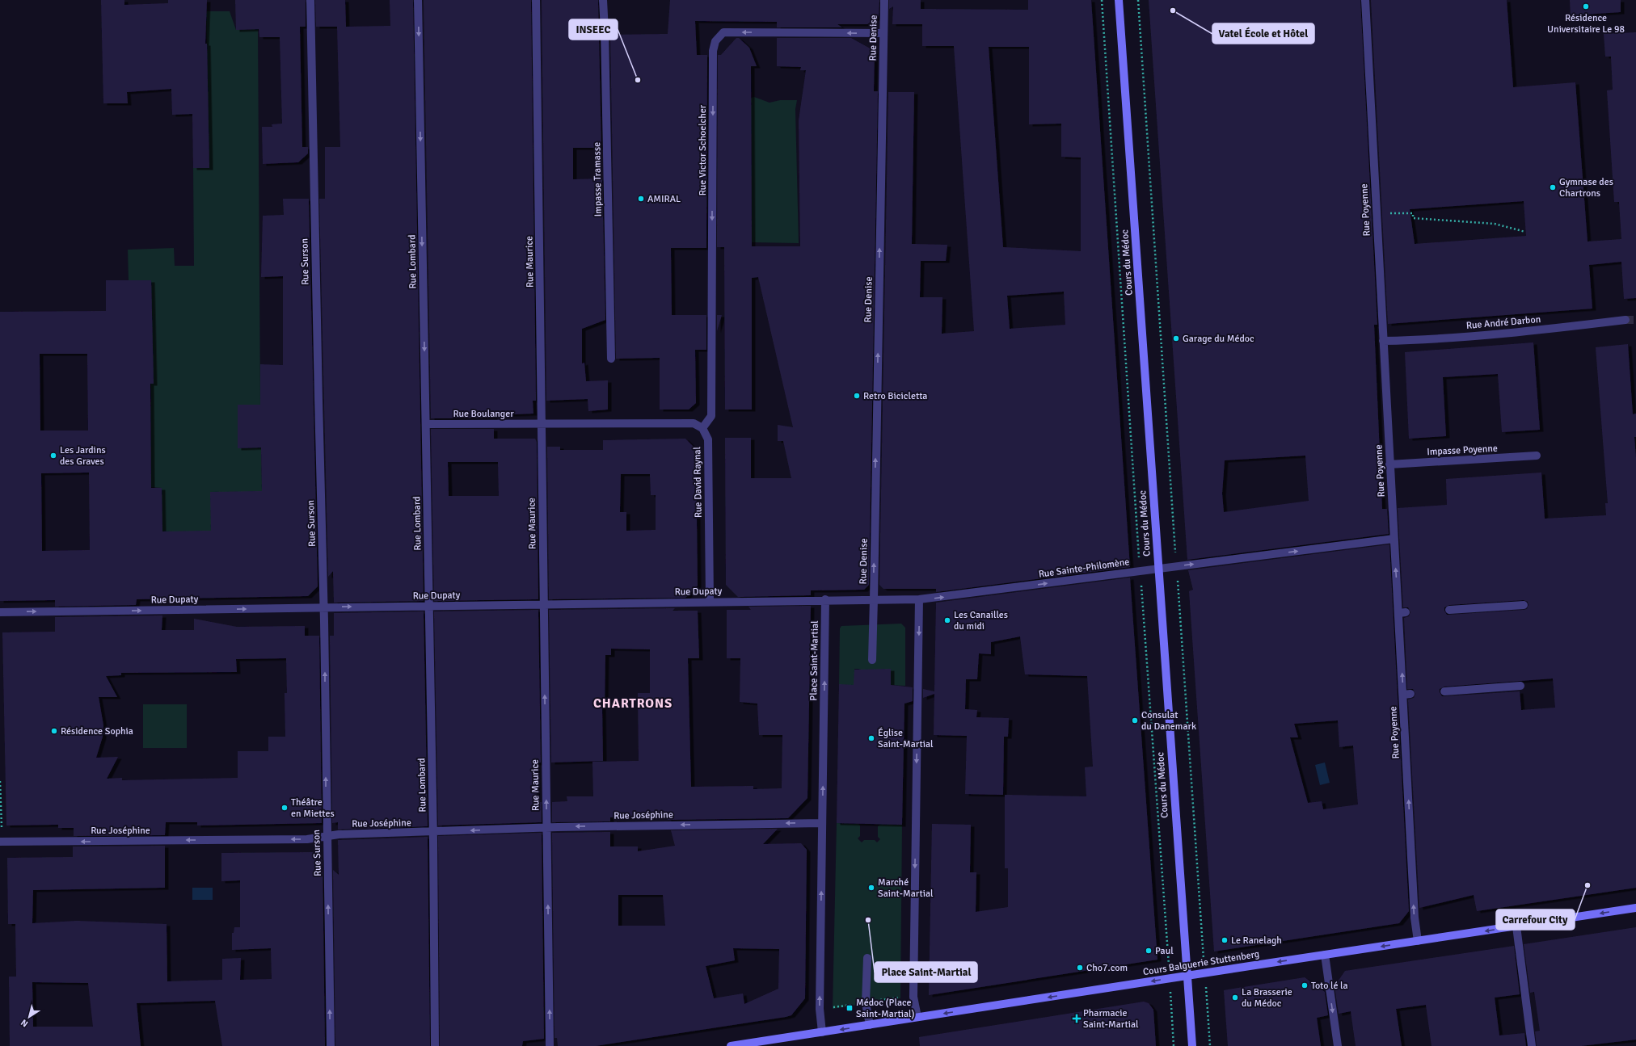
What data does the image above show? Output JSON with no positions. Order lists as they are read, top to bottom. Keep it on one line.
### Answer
{"streets":{"main road":["Cours du Médoc","Cours Balguerie Stuttenberg"],"street":["Rue Denise","Rue Victor Schoelcher","Impasse Tramasse","Rue Poyenne","Rue Surson","Rue Lombard","Rue Maurice","Rue André Darbon","Rue Boulanger","Impasse Poyenne","Rue David Raynal","Rue Sainte-Philomène","Rue Dupaty","Place Saint-Martial","Rue Joséphine"]},"crossings":[["Rue Denise","Rue Victor Schoelcher"],["Rue Denise","Rue Sainte-Philomène"],["Rue Denise","Rue Dupaty"],["Rue Victor Schoelcher","Rue David Raynal"],["Rue Poyenne","Rue André Darbon"],["Rue Poyenne","Impasse Poyenne"],["Rue Poyenne","Rue Sainte-Philomène"],["Rue Poyenne","Cours Balguerie Stuttenberg"],["Rue Surson","Rue Dupaty"],["Rue Surson","Rue Joséphine"],["Rue Lombard","Rue Boulanger"],["Rue Lombard","Rue Dupaty"],["Rue Lombard","Rue Joséphine"],["Rue Maurice","Rue Boulanger"],["Rue Maurice","Rue Dupaty"],["Rue Maurice","Rue Joséphine"],["Cours du Médoc","Rue Sainte-Philomène"],["Cours du Médoc","Cours Balguerie Stuttenberg"],["Rue David Raynal","Rue Dupaty"],["Rue Sainte-Philomène","Rue Dupaty"],["Rue Dupaty","Place Saint-Martial"],["Place Saint-Martial","Rue Joséphine"],["Place Saint-Martial","Cours Balguerie Stuttenberg"]],"one_way":["Rue Denise","Rue Poyenne","Rue Surson","Rue Lombard","Rue Maurice","Rue Sainte-Philomène","Rue Dupaty","Place Saint-Martial","Rue Joséphine","Cours Balguerie Stuttenberg"],"districts":["CHARTRONS"],"places":{"other":["Résidence Universitaire Le 98","Vatel École et Hôtel","INSEEC","Gymnase des Chartrons","AMIRAL","Garage du Médoc","Retro Bicicletta","Les Jardins des Graves","Les Canailles du midi","Consulat du Danemark","Résidence Sophia","Église Saint-Martial","Théâtre en Miettes","Carrefour City","Marché Saint-Martial","Place Saint-Martial","Le Ranelagh","Paul","Cho7.com","Toto lé la","La Brasserie du Médoc"],"transit":["Médoc (Place Saint-Martial)"],"health":["Pharmacie Saint-Martial"]},"north":"bottom left"}
